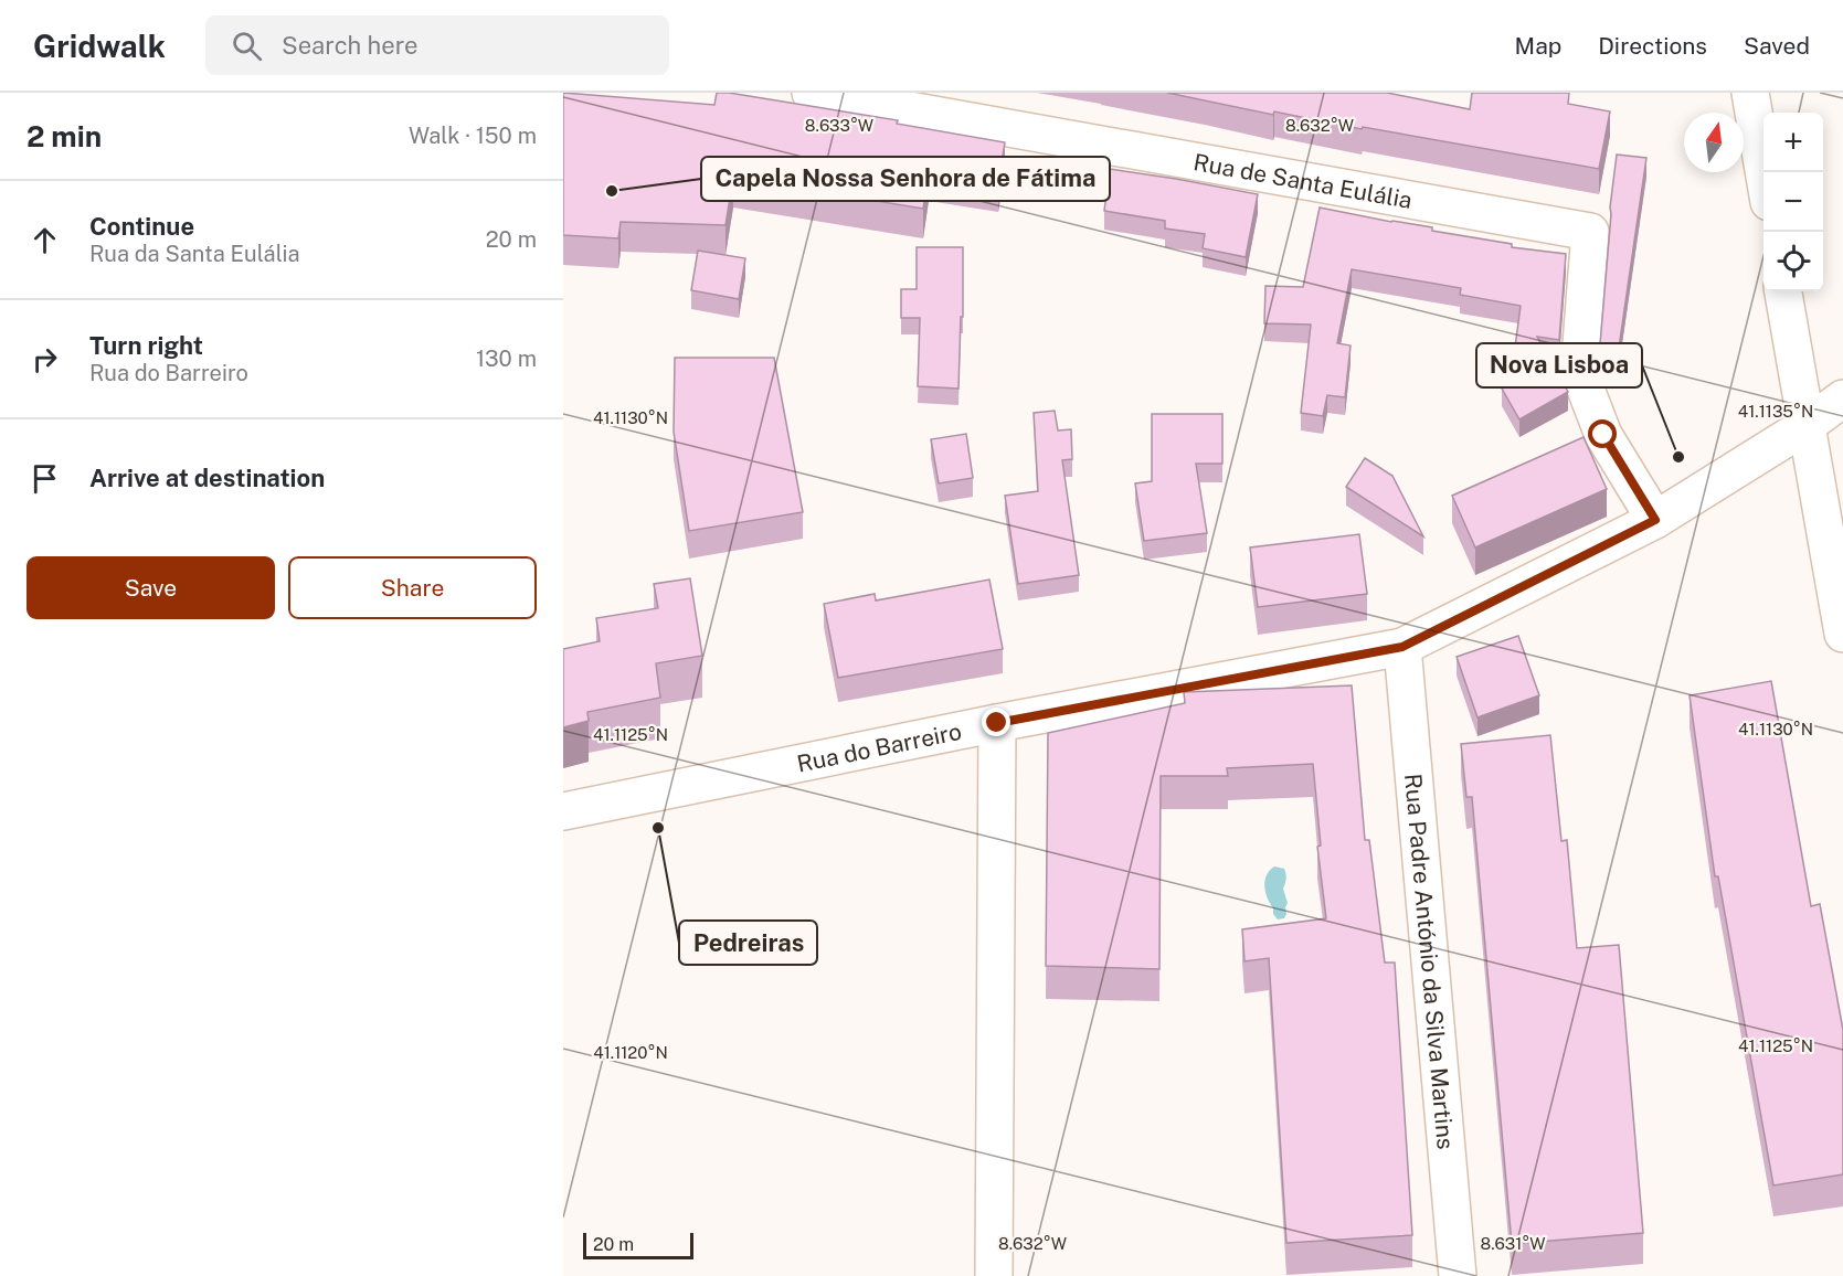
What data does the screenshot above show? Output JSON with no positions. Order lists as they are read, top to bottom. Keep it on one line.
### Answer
{"streets":{"street":["Rua de Santa Eulália","Rua do Barreiro","Rua Padre António da Silva Martins"]},"crossings":[["Rua de Santa Eulália","Rua do Barreiro"],["Rua do Barreiro","Rua Padre António da Silva Martins"]],"places":["Capela Nossa Senhora de Fátima","Nova Lisboa","Pedreiras"],"scale_bar":"20 m","north":"top","page":{"header":"Gridwalk","search":"Search here","nav":["Map","Directions","Saved"],"heading":["2 min","Walk · 150 m"],"map_buttons":["+","−"],"list":[["Continue","Rua da Santa Eulália","20 m"],["Turn right","Rua do Barreiro","130 m"],"Arrive at destination"],"buttons":["Save","Share"],"scale":"20 m"},"coordinates":["8.633°W","8.632°W","41.1135°N","41.1130°N","41.1125°N","41.1120°N","8.631°W"]}
